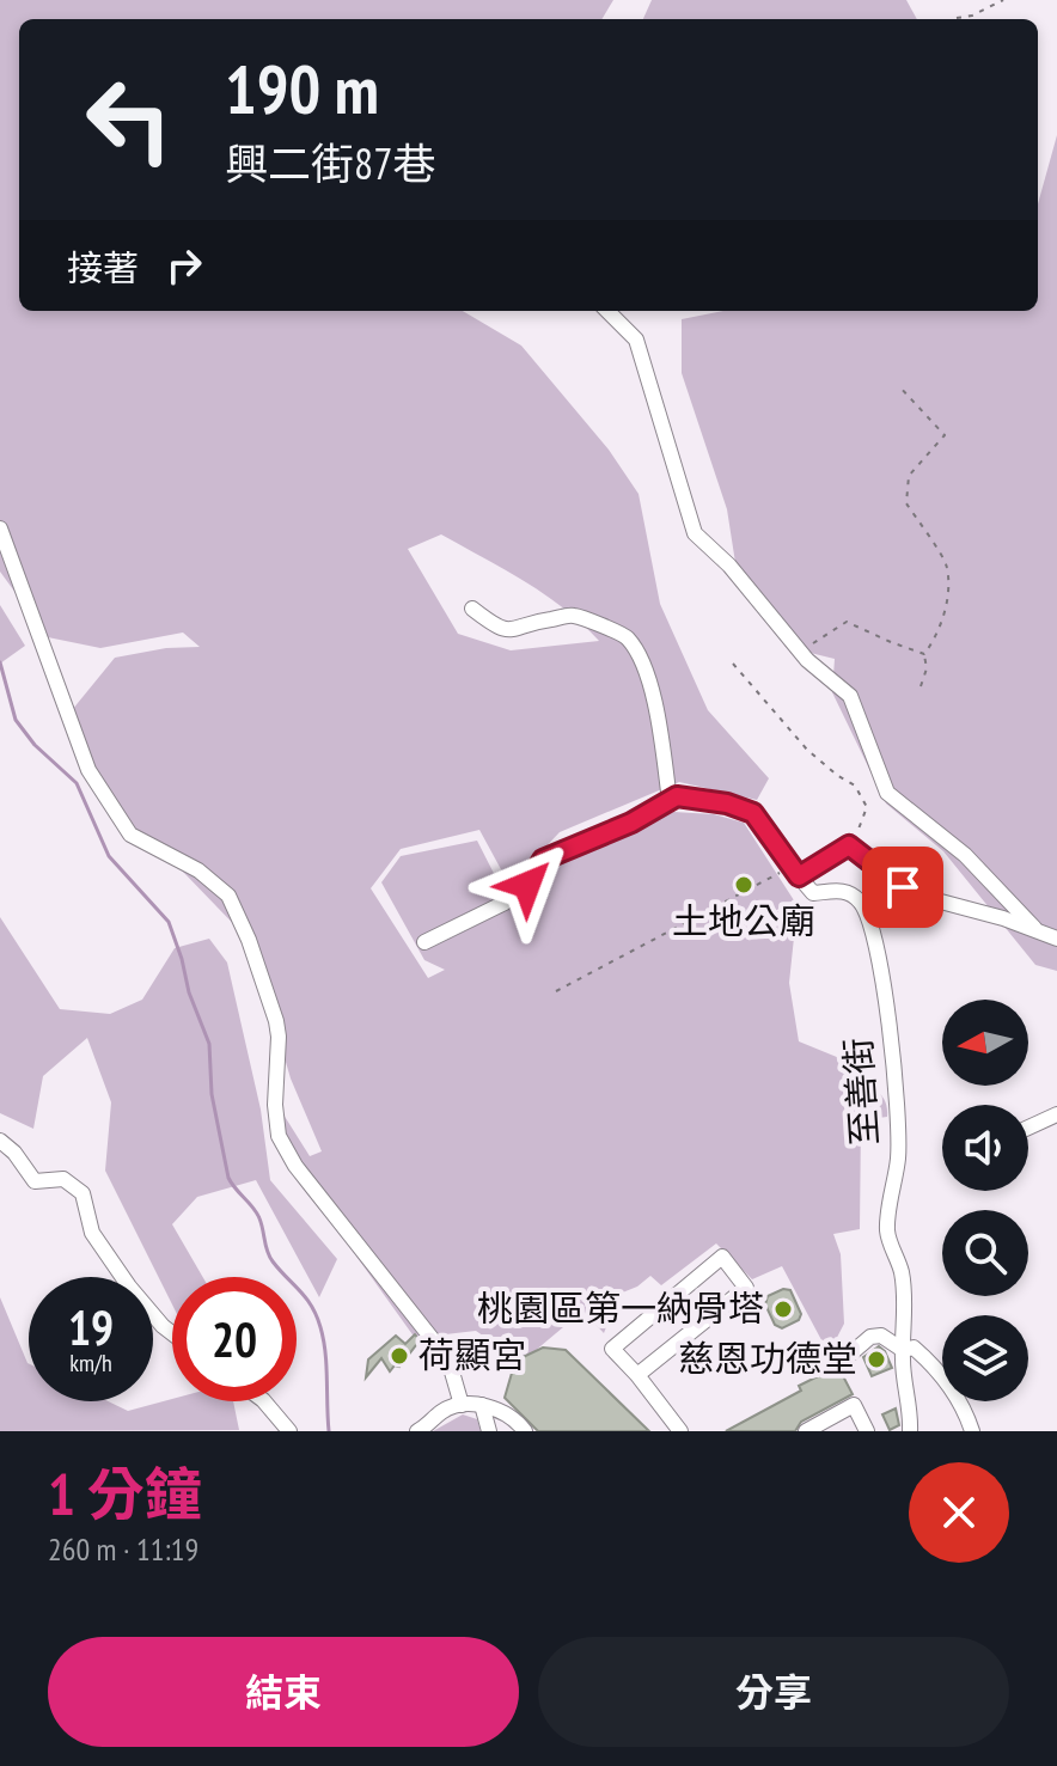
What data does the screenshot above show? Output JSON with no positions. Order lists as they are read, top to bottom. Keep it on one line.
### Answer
{"streets":{"street":["至善街"]},"places":["土地公廟","桃園區第一納骨塔","荷顯宮","慈恩功德堂"],"north":"left","page":{"turn":["190 m","興二街87巷"],"then":"接著","speed":"19 km/h","limit":"20","heading":["1 分鐘","260 m · 11:19"],"buttons":["結束","分享"]}}
